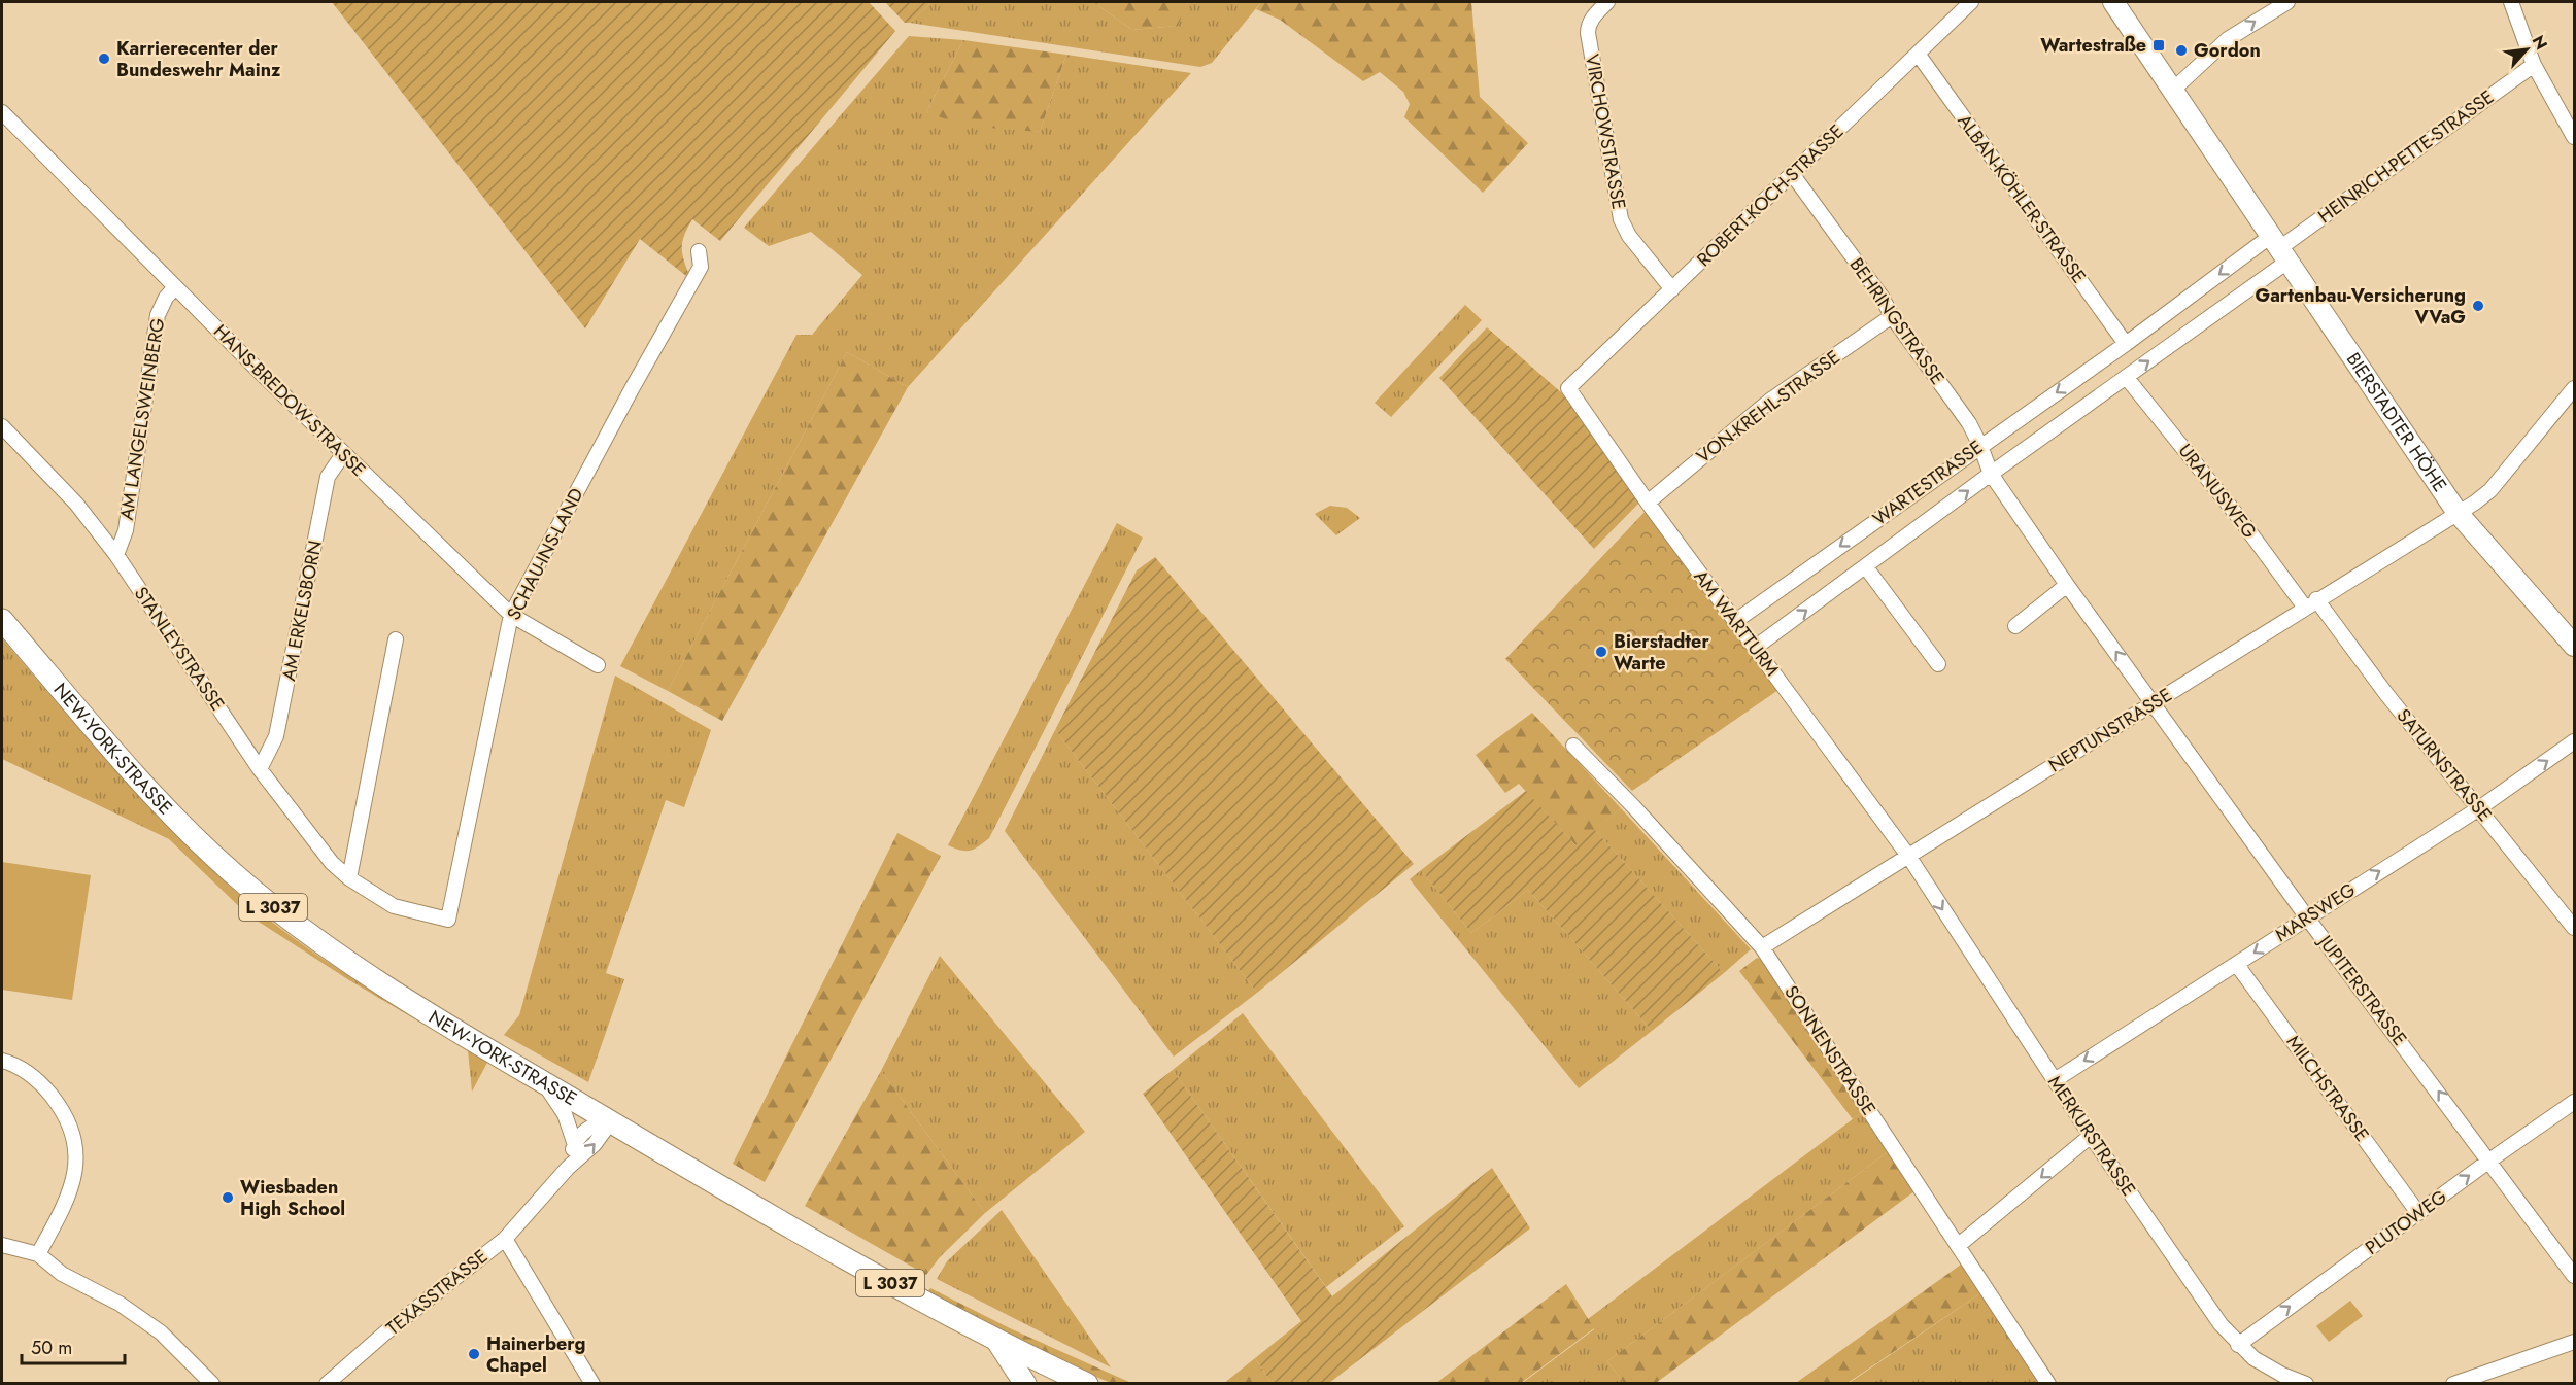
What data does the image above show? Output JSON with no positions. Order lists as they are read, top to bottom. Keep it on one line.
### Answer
{"streets":{"main road":["BIERSTADTER HÖHE","NEW-YORK-STRASSE","L 3037"],"street":["VIRCHOWSTRASSE","HEINRICH-PETTE-STRASSE","ROBERT-KOCH-STRASSE","ALBAN-KÖHLER-STRASSE","BEHRINGSTRASSE","HANS-BREDOW-STRASSE","VON-KREHL-STRASSE","AM LANGELSWEINBERG","WARTESTRASSE","URANUSWEG","SCHAU-INS-LAND","AM ERKELSBORN","AM WARTTURM","STANLEYSTRASSE","NEPTUNSTRASSE","SATURNSTRASSE","MARSWEG","JUPITERSTRASSE","SONNENSTRASSE","MILCHSTRASSE","MERKURSTRASSE","PLUTOWEG","TEXASSTRASSE"]},"crossings":[["VIRCHOWSTRASSE","ROBERT-KOCH-STRASSE"],["HEINRICH-PETTE-STRASSE","BIERSTADTER HÖHE"],["HEINRICH-PETTE-STRASSE","WARTESTRASSE"],["ROBERT-KOCH-STRASSE","ALBAN-KÖHLER-STRASSE"],["ROBERT-KOCH-STRASSE","BEHRINGSTRASSE"],["ROBERT-KOCH-STRASSE","AM WARTTURM"],["ALBAN-KÖHLER-STRASSE","WARTESTRASSE"],["BEHRINGSTRASSE","VON-KREHL-STRASSE"],["BEHRINGSTRASSE","WARTESTRASSE"],["BEHRINGSTRASSE","JUPITERSTRASSE"],["HANS-BREDOW-STRASSE","AM LANGELSWEINBERG"],["HANS-BREDOW-STRASSE","SCHAU-INS-LAND"],["HANS-BREDOW-STRASSE","AM ERKELSBORN"],["VON-KREHL-STRASSE","AM WARTTURM"],["AM LANGELSWEINBERG","STANLEYSTRASSE"],["BIERSTADTER HÖHE","WARTESTRASSE"],["BIERSTADTER HÖHE","NEPTUNSTRASSE"],["WARTESTRASSE","URANUSWEG"],["WARTESTRASSE","AM WARTTURM"],["URANUSWEG","NEPTUNSTRASSE"],["URANUSWEG","SATURNSTRASSE"],["SCHAU-INS-LAND","STANLEYSTRASSE"],["AM ERKELSBORN","STANLEYSTRASSE"],["AM WARTTURM","NEPTUNSTRASSE"],["AM WARTTURM","MERKURSTRASSE"],["NEPTUNSTRASSE","SATURNSTRASSE"],["NEPTUNSTRASSE","JUPITERSTRASSE"],["NEPTUNSTRASSE","SONNENSTRASSE"],["NEPTUNSTRASSE","MERKURSTRASSE"],["SATURNSTRASSE","MARSWEG"],["MARSWEG","JUPITERSTRASSE"],["MARSWEG","MILCHSTRASSE"],["MARSWEG","MERKURSTRASSE"],["JUPITERSTRASSE","PLUTOWEG"],["MILCHSTRASSE","PLUTOWEG"],["MERKURSTRASSE","PLUTOWEG"]],"one_way":["JUPITERSTRASSE","MERKURSTRASSE","PLUTOWEG"],"places":{"transit":["Wartestraße"],"other":["Gordon","Karrierecenter der Bundeswehr Mainz","Gartenbau-Versicherung VVaG","Bierstadter Warte","Wiesbaden High School","Hainerberg Chapel"]},"scale_bar":"50 m","north":"top right"}
